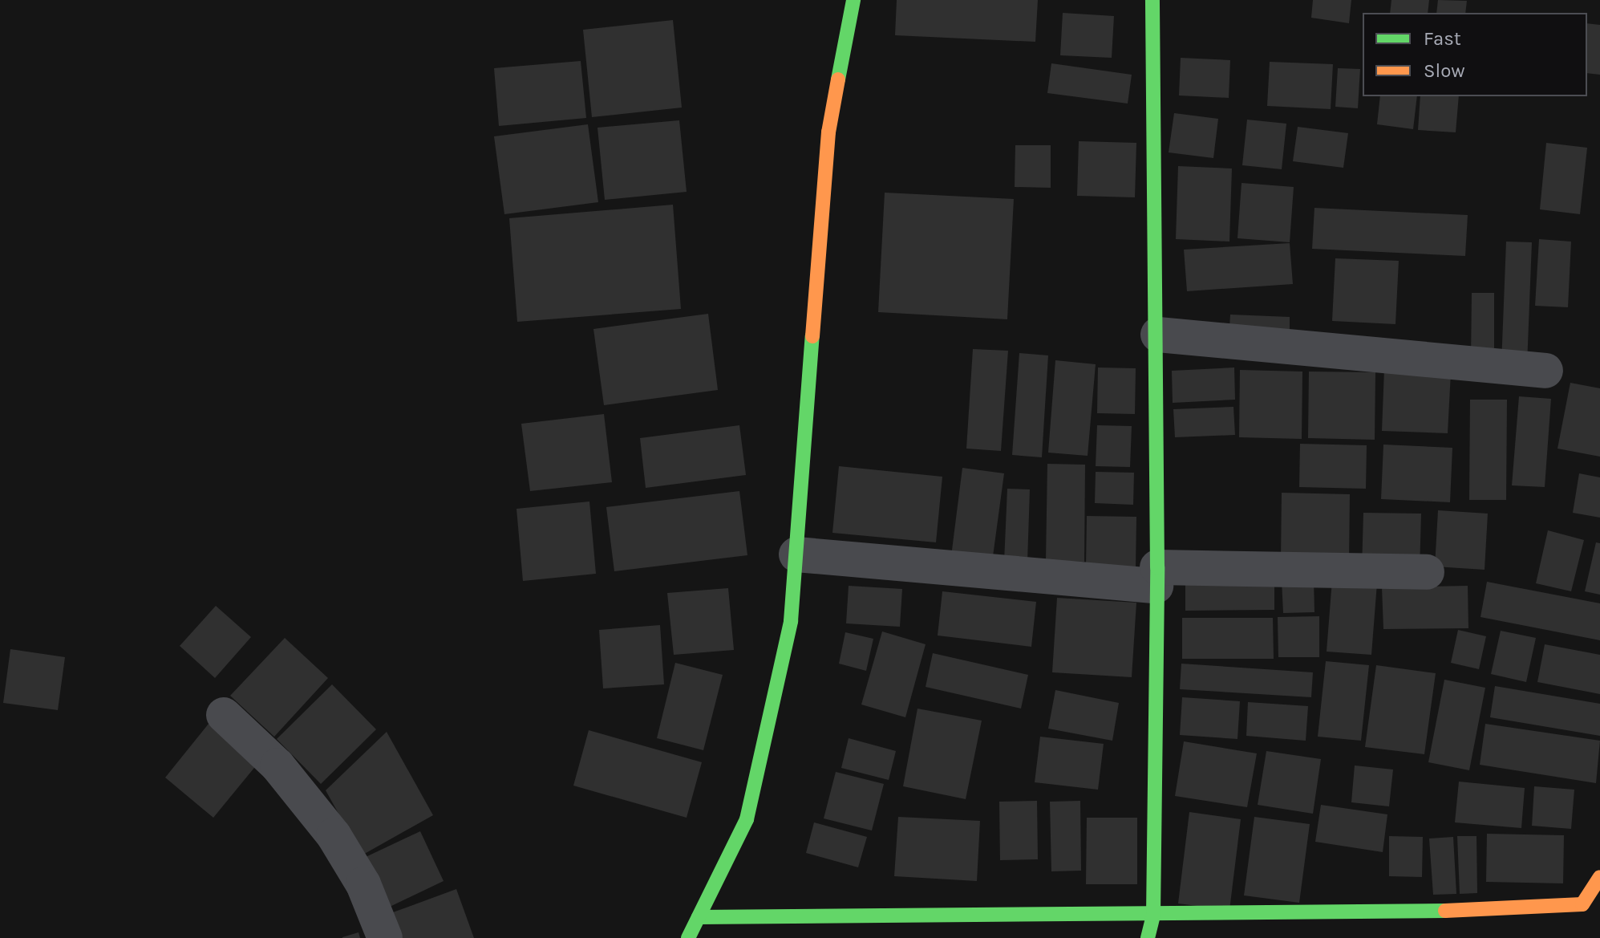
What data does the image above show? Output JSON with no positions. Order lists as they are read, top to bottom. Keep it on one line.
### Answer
{"legend":["Fast","Slow"]}
